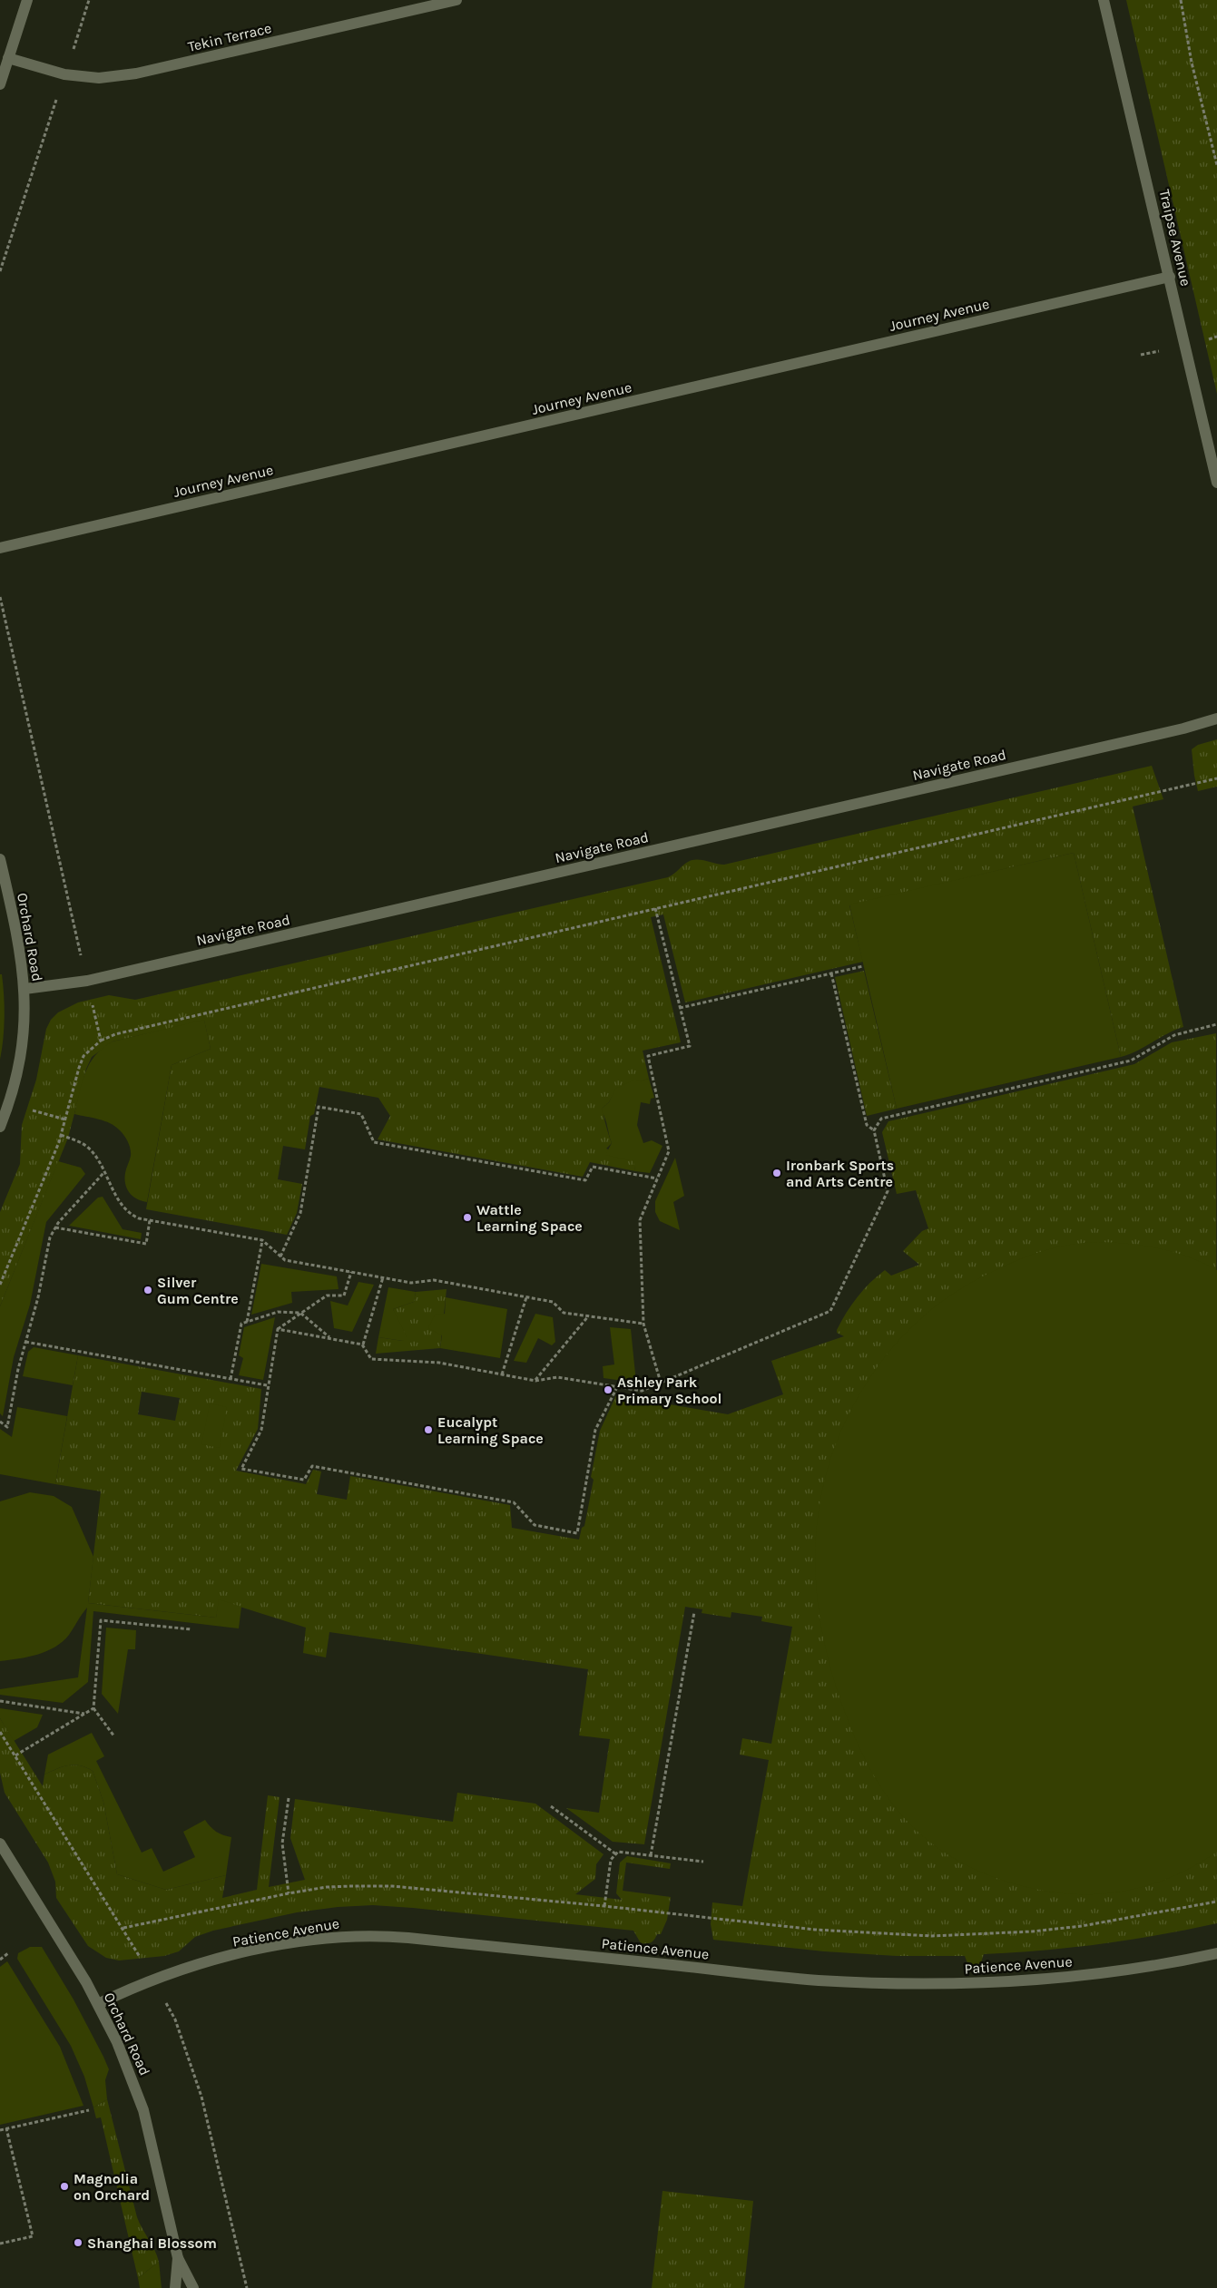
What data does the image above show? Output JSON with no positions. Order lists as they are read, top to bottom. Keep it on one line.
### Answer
{"streets":{"street":["Tekin Terrace","Traipse Avenue","Journey Avenue","Navigate Road","Orchard Road","Patience Avenue"]},"crossings":[["Traipse Avenue","Journey Avenue"],["Navigate Road","Orchard Road"],["Orchard Road","Patience Avenue"]],"places":["Ironbark Sports and Arts Centre","Wattle Learning Space","Silver Gum Centre","Ashley Park Primary School","Eucalypt Learning Space","Magnolia on Orchard","Shanghai Blossom"]}
